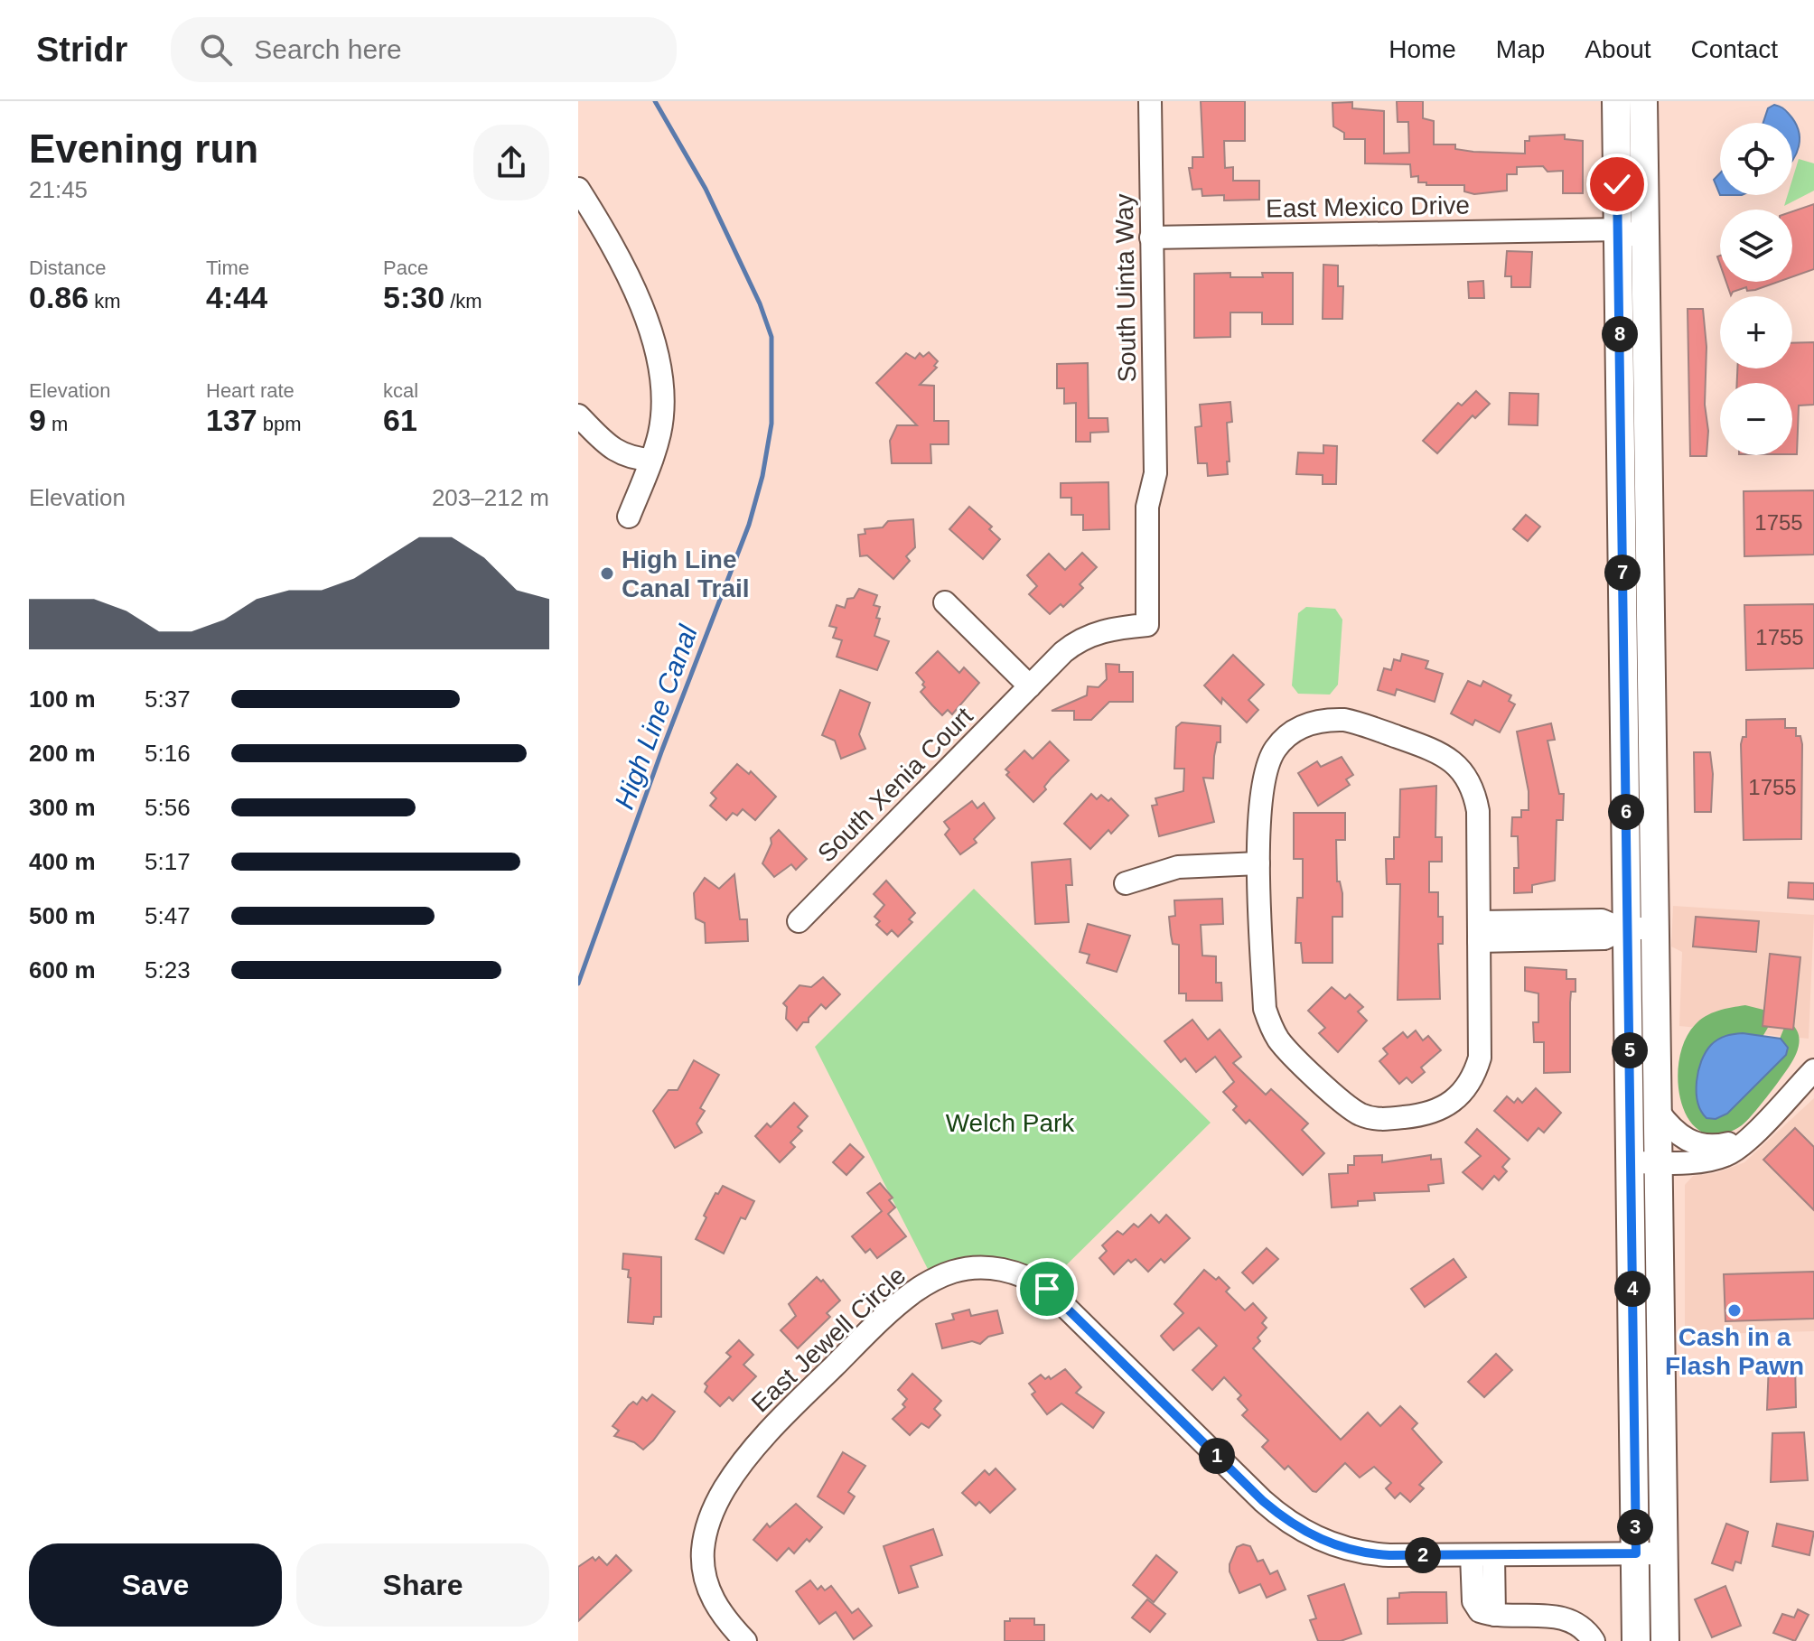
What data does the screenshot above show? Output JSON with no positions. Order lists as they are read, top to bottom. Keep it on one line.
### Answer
{"streets":{"street":["East Mexico Drive","South Uinta Way","South Xenia Court","East Jewell Circle"]},"crossings":[["East Mexico Drive","South Uinta Way"],["South Uinta Way","South Xenia Court"]],"water":["High Line Canal"],"parks":["Welch Park"],"places":["High Line Canal Trail","Cash in a Flash Pawn"],"house_numbers":["1755","1755","1755"],"page":{"header":"Stridr","search":"Search here","nav":["Home","Map","About","Contact"],"heading":["Evening run","21:45"],"map_buttons":["+","−"],"stats":[["Distance","0.86 km"],["Time","4:44"],["Pace","5:30 /km"],["Elevation","9 m"],["Heart rate","137 bpm"],["kcal","61"]],"pins":["8","7","6","5","4","1","3","2"],"chart":["Elevation","203–212 m"],"list":[{"name":"100 m","note":"5:37"},{"name":"200 m","note":"5:16"},{"name":"300 m","note":"5:56"},{"name":"400 m","note":"5:17"},{"name":"500 m","note":"5:47"},{"name":"600 m","note":"5:23"}],"buttons":["Save","Share"]}}
